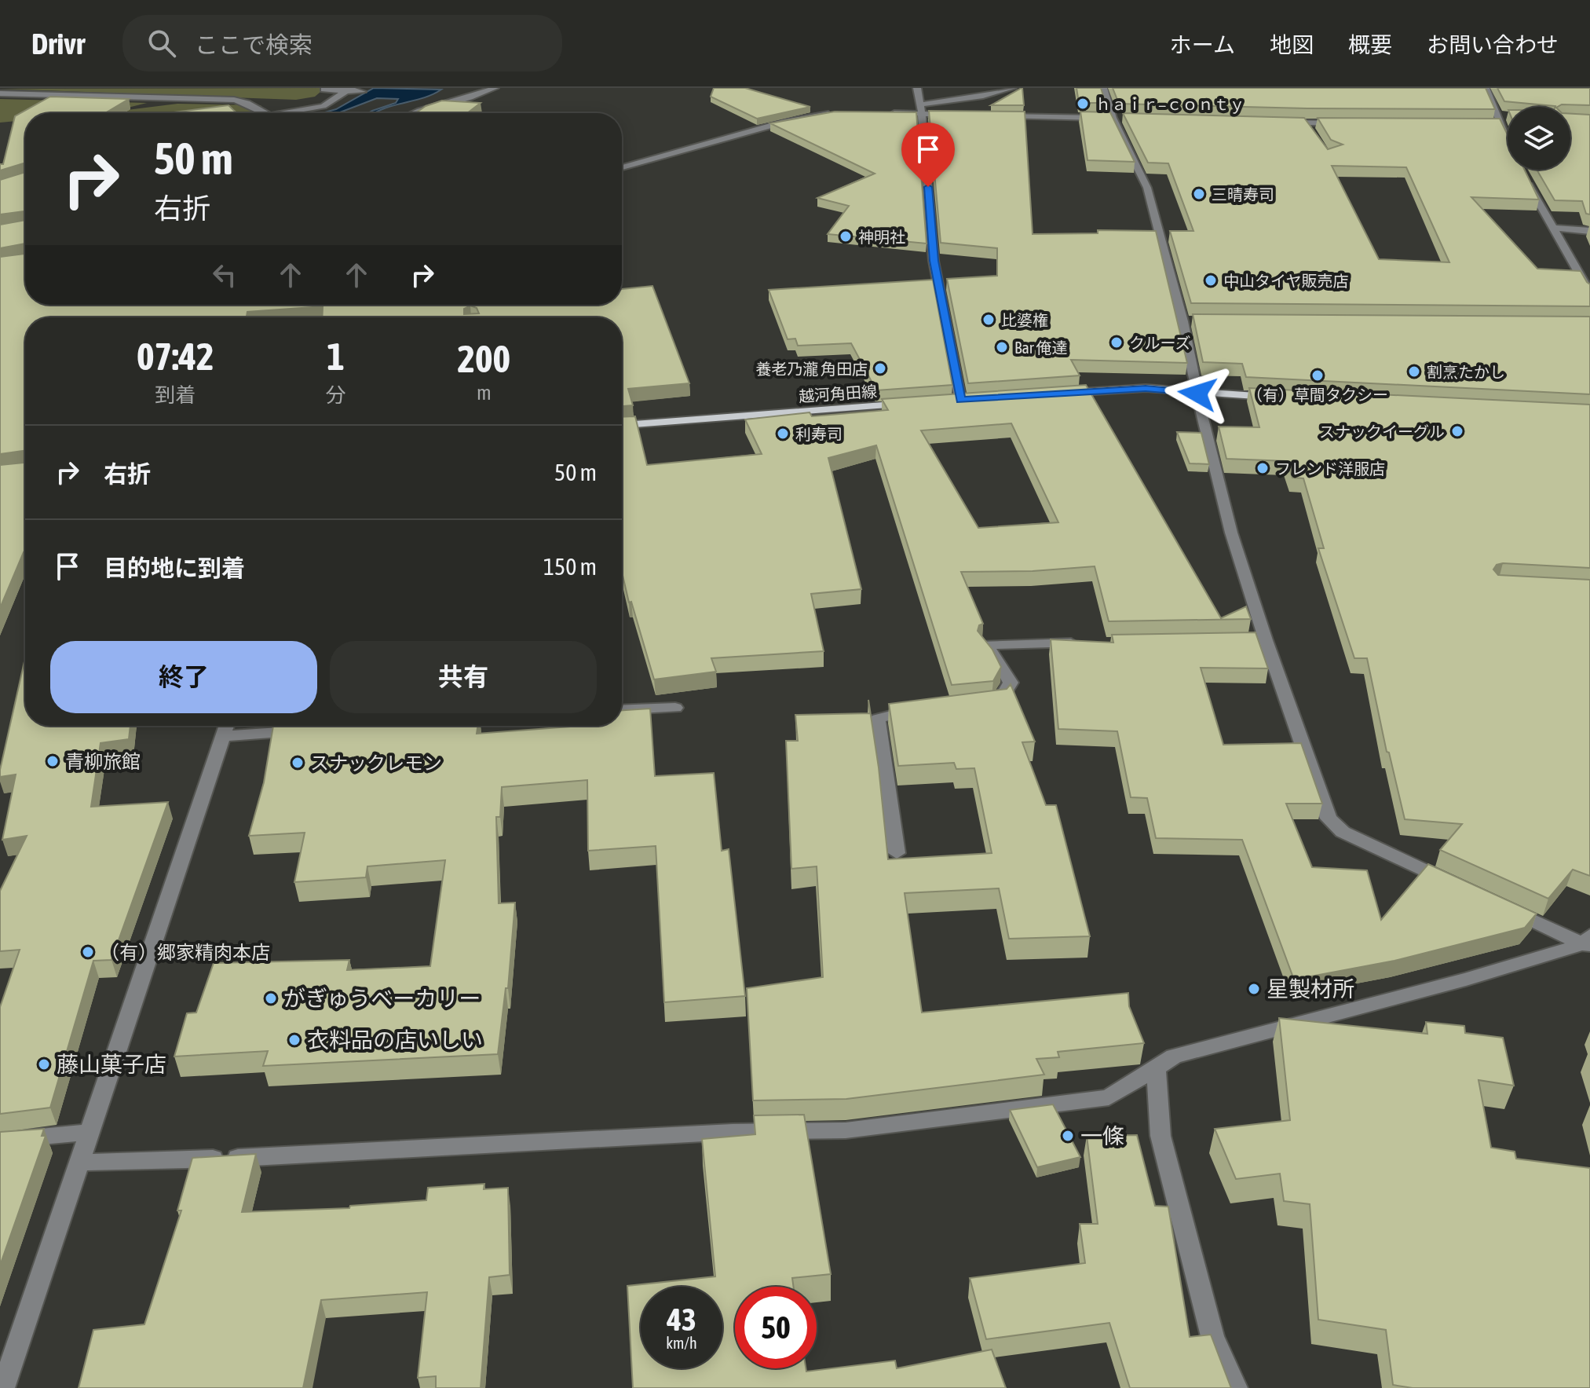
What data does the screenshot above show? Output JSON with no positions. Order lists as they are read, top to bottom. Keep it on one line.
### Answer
{"streets":{"main road":["越河角田線"]},"places":["ｈａｉｒ−ｃｏｎｔｙ","三晴寿司","神明社","中山タイヤ販売店","比婆権","クルーズ","Bar 俺達","養老乃瀧 角田店","割烹たかし","（有）草間タクシー","スナックイーグル","利寿司","フレンド洋服店","青柳旅館","スナックレモン","（有）郷家精肉本店","星製材所","がぎゅうベーカリー","衣料品の店いしい","藤山菓子店","一條"],"page":{"header":"Drivr","search":"ここで検索","nav":["ホーム","地図","概要","お問い合わせ"],"turn":["50 m","右折"],"eta":["07:42","到着","1","分","200","m"],"list":[{"name":"右折","value":"50 m"},{"name":"目的地に到着","value":"150 m"}],"buttons":["終了","共有"],"speed":"43 km/h","limit":"50"}}
